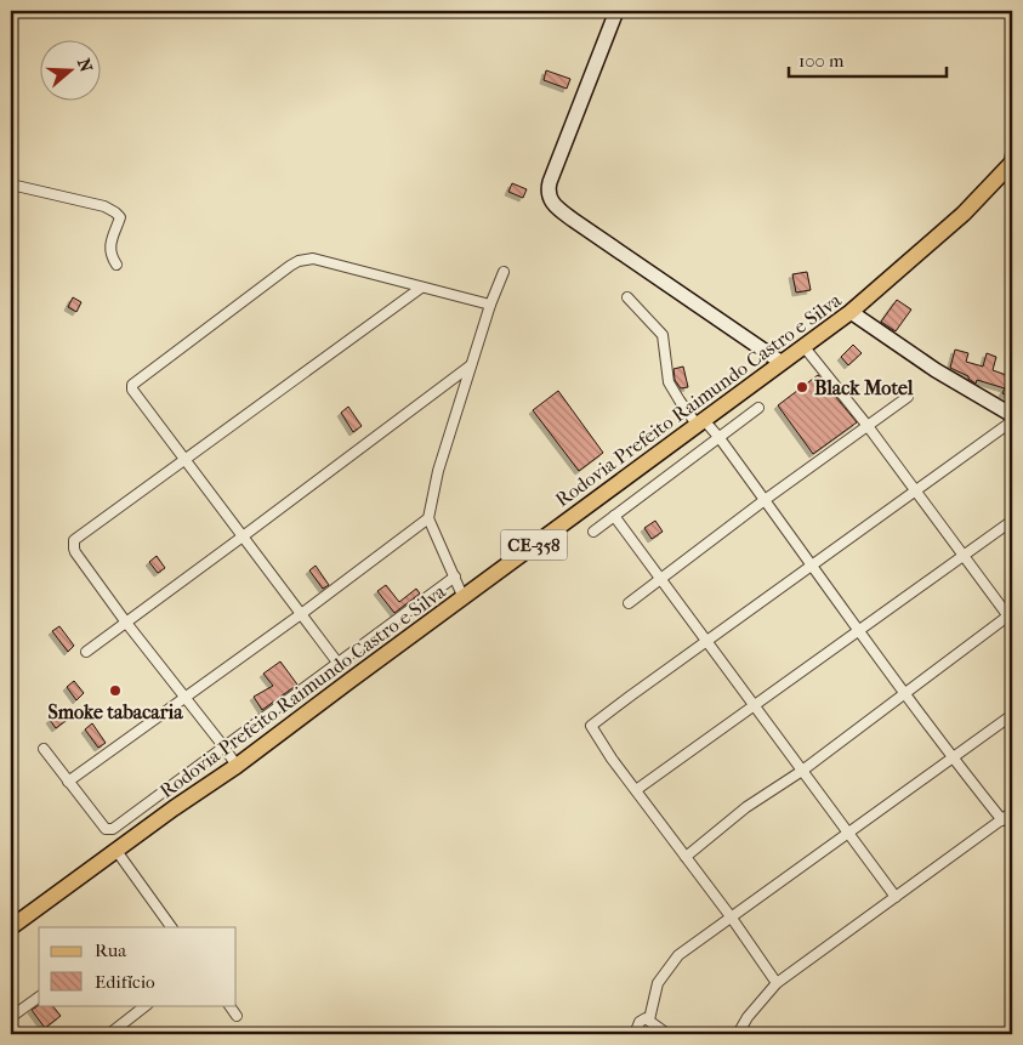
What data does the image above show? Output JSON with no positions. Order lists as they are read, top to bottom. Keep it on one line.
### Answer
{"streets":{"main road":["Rodovia Prefeito Raimundo Castro e Silva","CE-358"]},"crossings":[["Rodovia Prefeito Raimundo Castro e Silva","CE-358"]],"places":["Black Motel","Smoke tabacaria"],"legend":["Rua","Edifício"],"scale_bar":"100 m","north":"right"}
